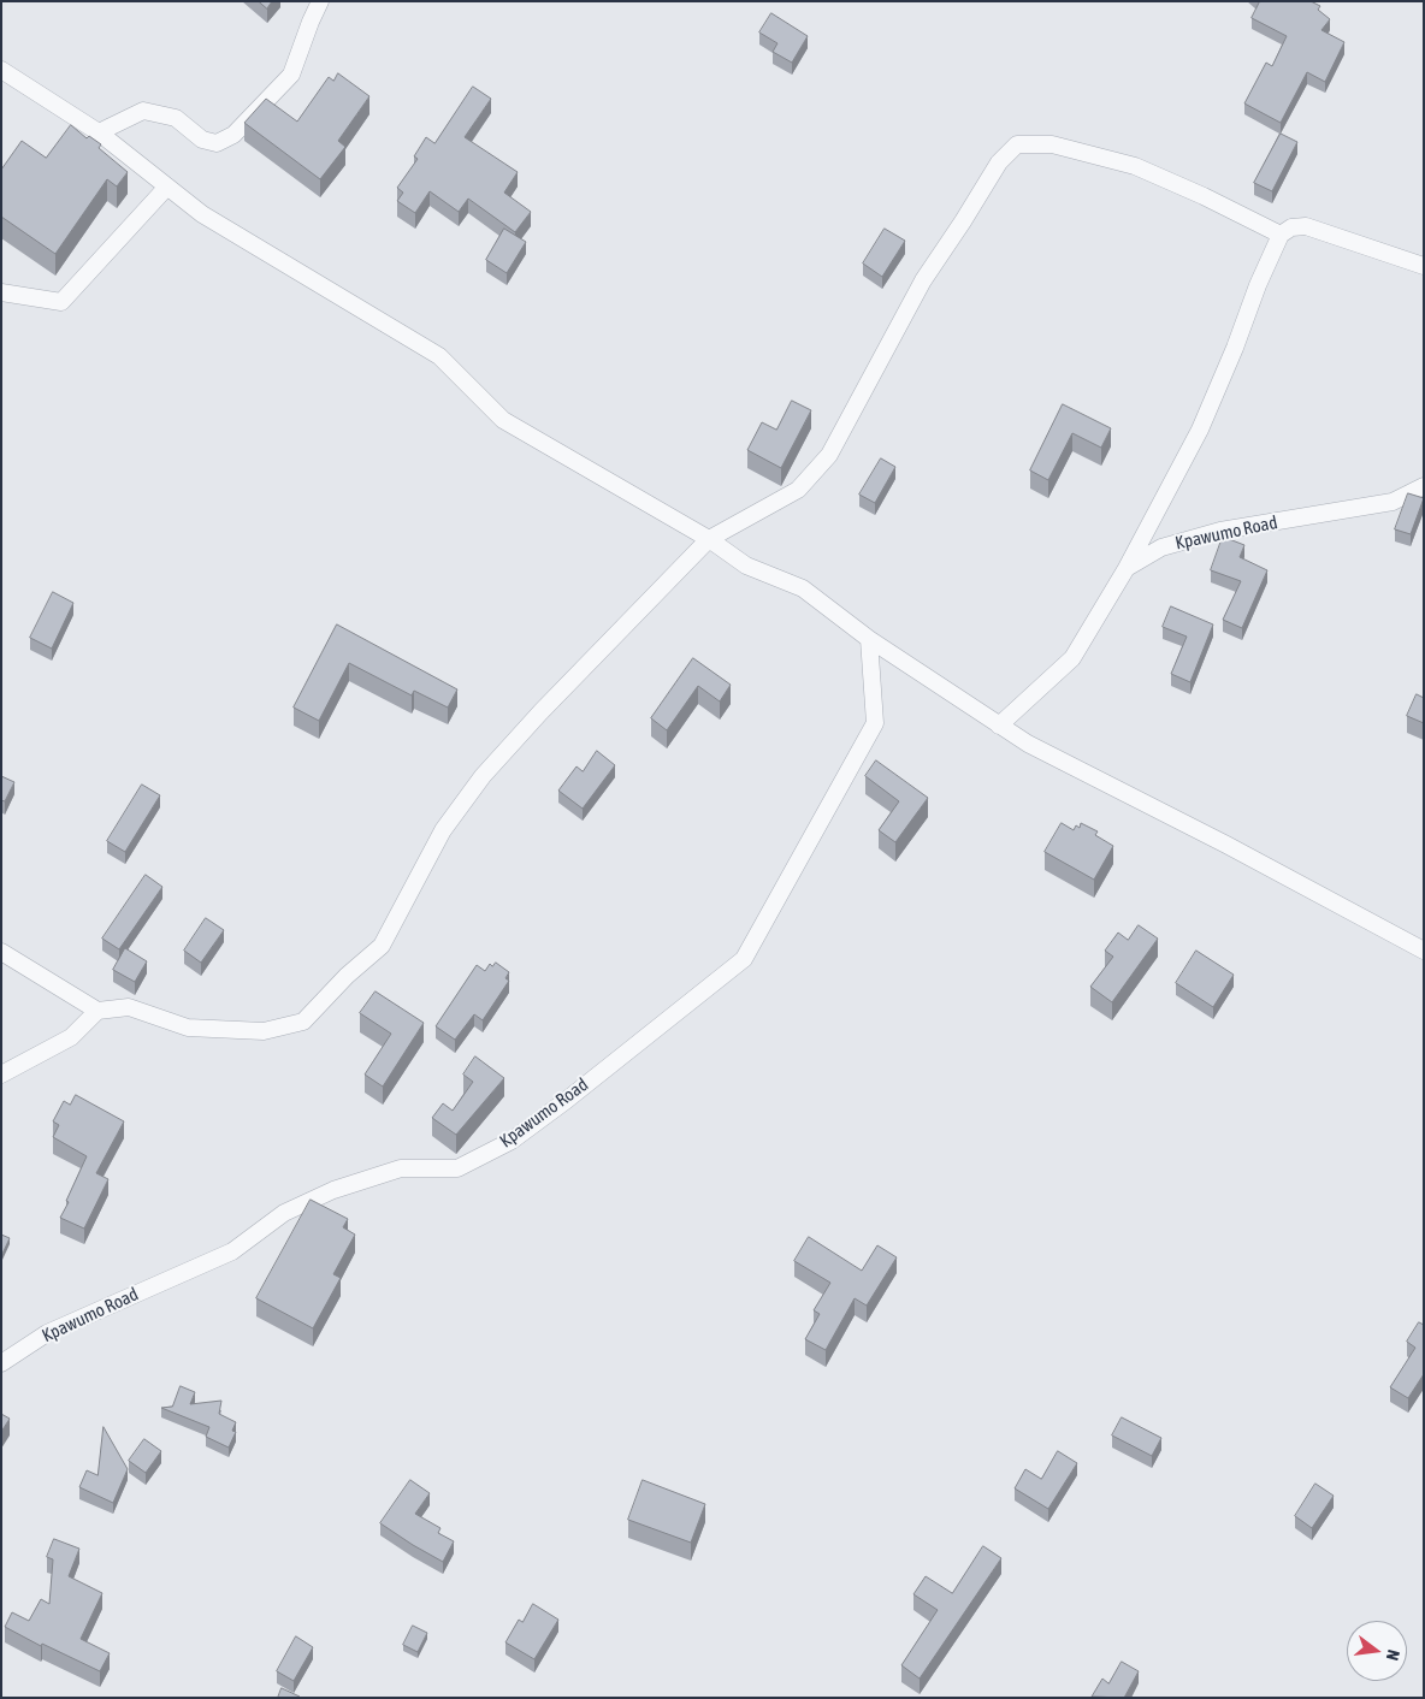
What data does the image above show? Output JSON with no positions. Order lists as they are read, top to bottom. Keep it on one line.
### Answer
{"streets":{"street":["Kpawumo Road"]},"north":"right"}
